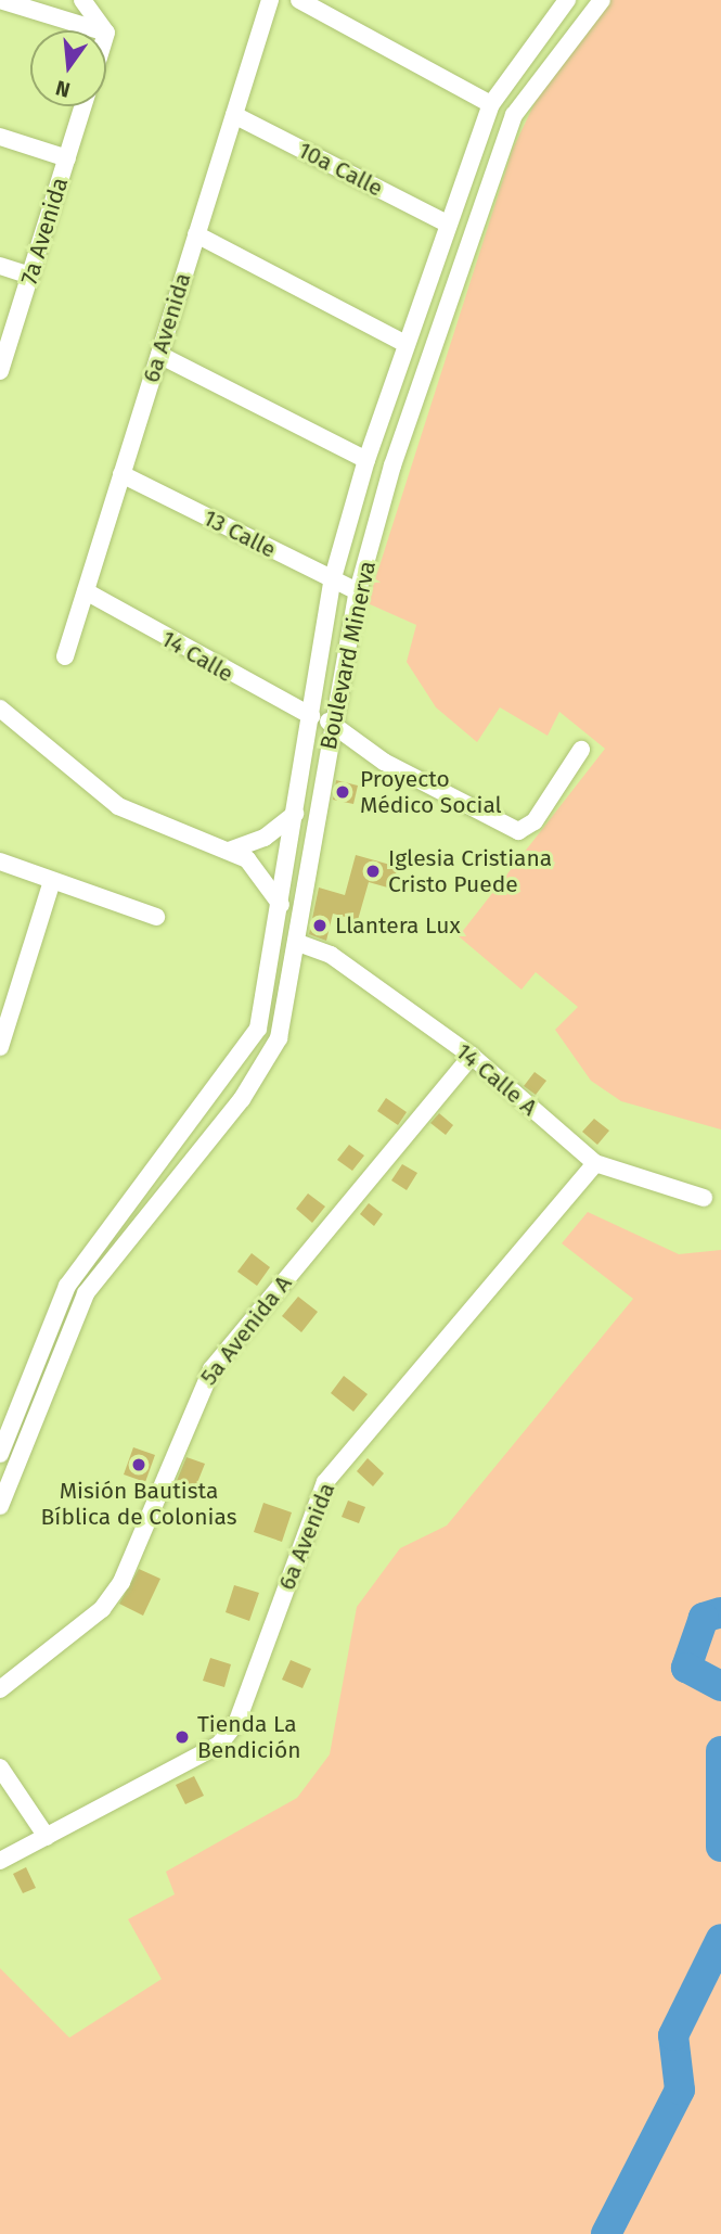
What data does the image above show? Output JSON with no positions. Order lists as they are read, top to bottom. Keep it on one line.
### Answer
{"streets":{"street":["10a Calle","7a Avenida","6a Avenida","13 Calle","Boulevard Minerva","14 Calle","14 Calle A","5a Avenida A"]},"crossings":[["10a Calle","6a Avenida"],["10a Calle","Boulevard Minerva"],["6a Avenida","13 Calle"],["6a Avenida","14 Calle"],["6a Avenida","14 Calle A"],["13 Calle","Boulevard Minerva"],["Boulevard Minerva","14 Calle"],["Boulevard Minerva","14 Calle A"],["14 Calle A","5a Avenida A"]],"places":["Proyecto Médico Social","Iglesia Cristiana Cristo Puede","Llantera Lux","Misión Bautista Bíblica de Colonias","Tienda La Bendición"],"north":"bottom"}
